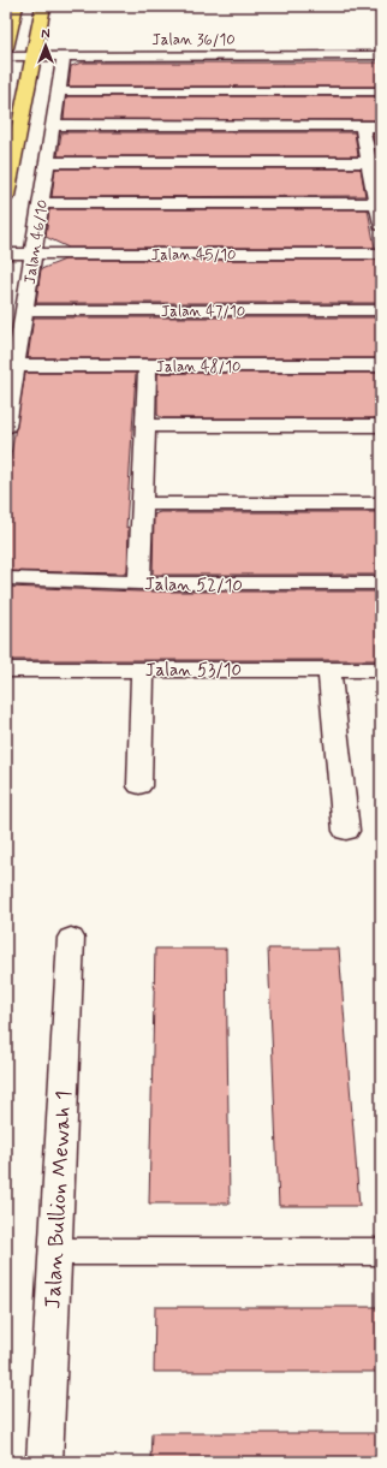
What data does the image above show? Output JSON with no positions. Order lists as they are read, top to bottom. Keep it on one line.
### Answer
{"streets":{"main road":["Jalan 46/10"],"street":["Jalan 36/10","Jalan 45/10","Jalan 47/10","Jalan 48/10","Jalan 52/10","Jalan 53/10","Jalan Bullion Mewah 1"]},"crossings":[["Jalan 36/10","Jalan 46/10"],["Jalan 46/10","Jalan 45/10"],["Jalan 46/10","Jalan 47/10"],["Jalan 46/10","Jalan 48/10"]],"north":"top"}
